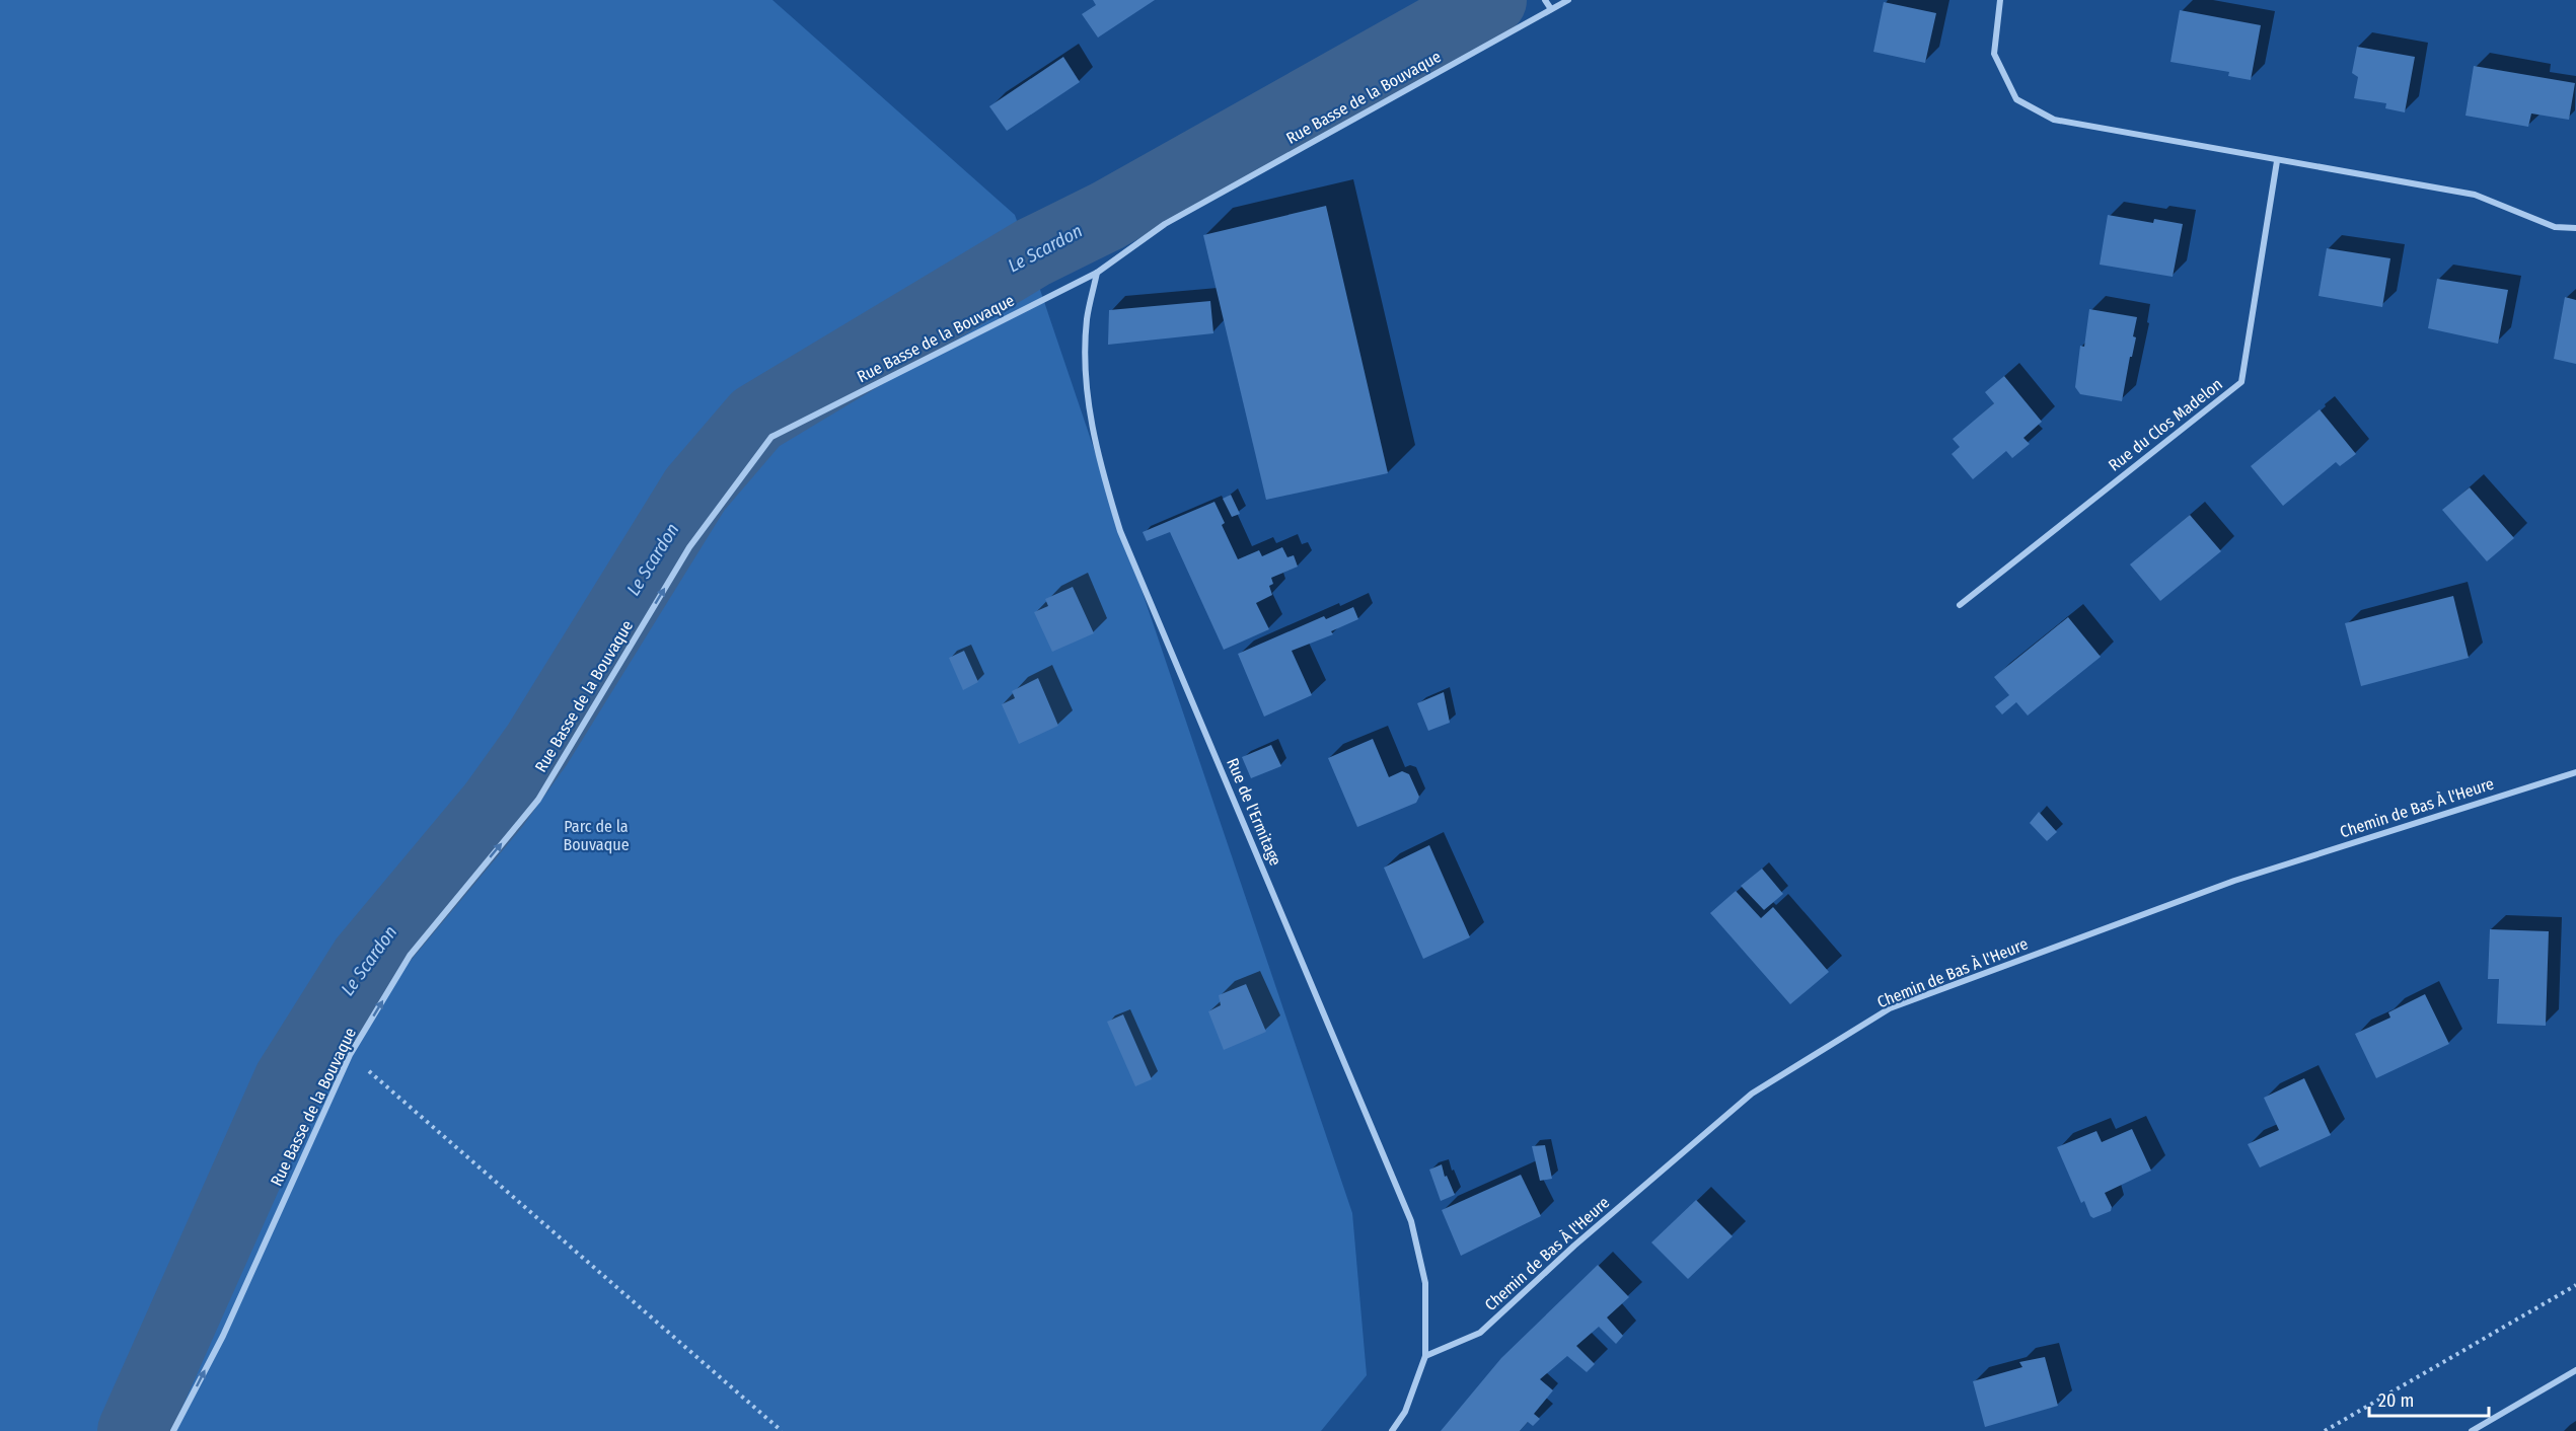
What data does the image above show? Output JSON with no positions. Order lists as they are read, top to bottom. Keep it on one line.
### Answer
{"streets":{"street":["Rue Basse de la Bouvaque","Rue du Clos Madelon","Chemin de Bas À l'Heure","Rue de l'Ermitage"]},"crossings":[["Rue Basse de la Bouvaque","Rue de l'Ermitage"],["Chemin de Bas À l'Heure","Rue de l'Ermitage"]],"one_way":["Rue Basse de la Bouvaque"],"water":["Le Scardon"],"parks":["Parc de la Bouvaque"],"scale_bar":"20 m"}
